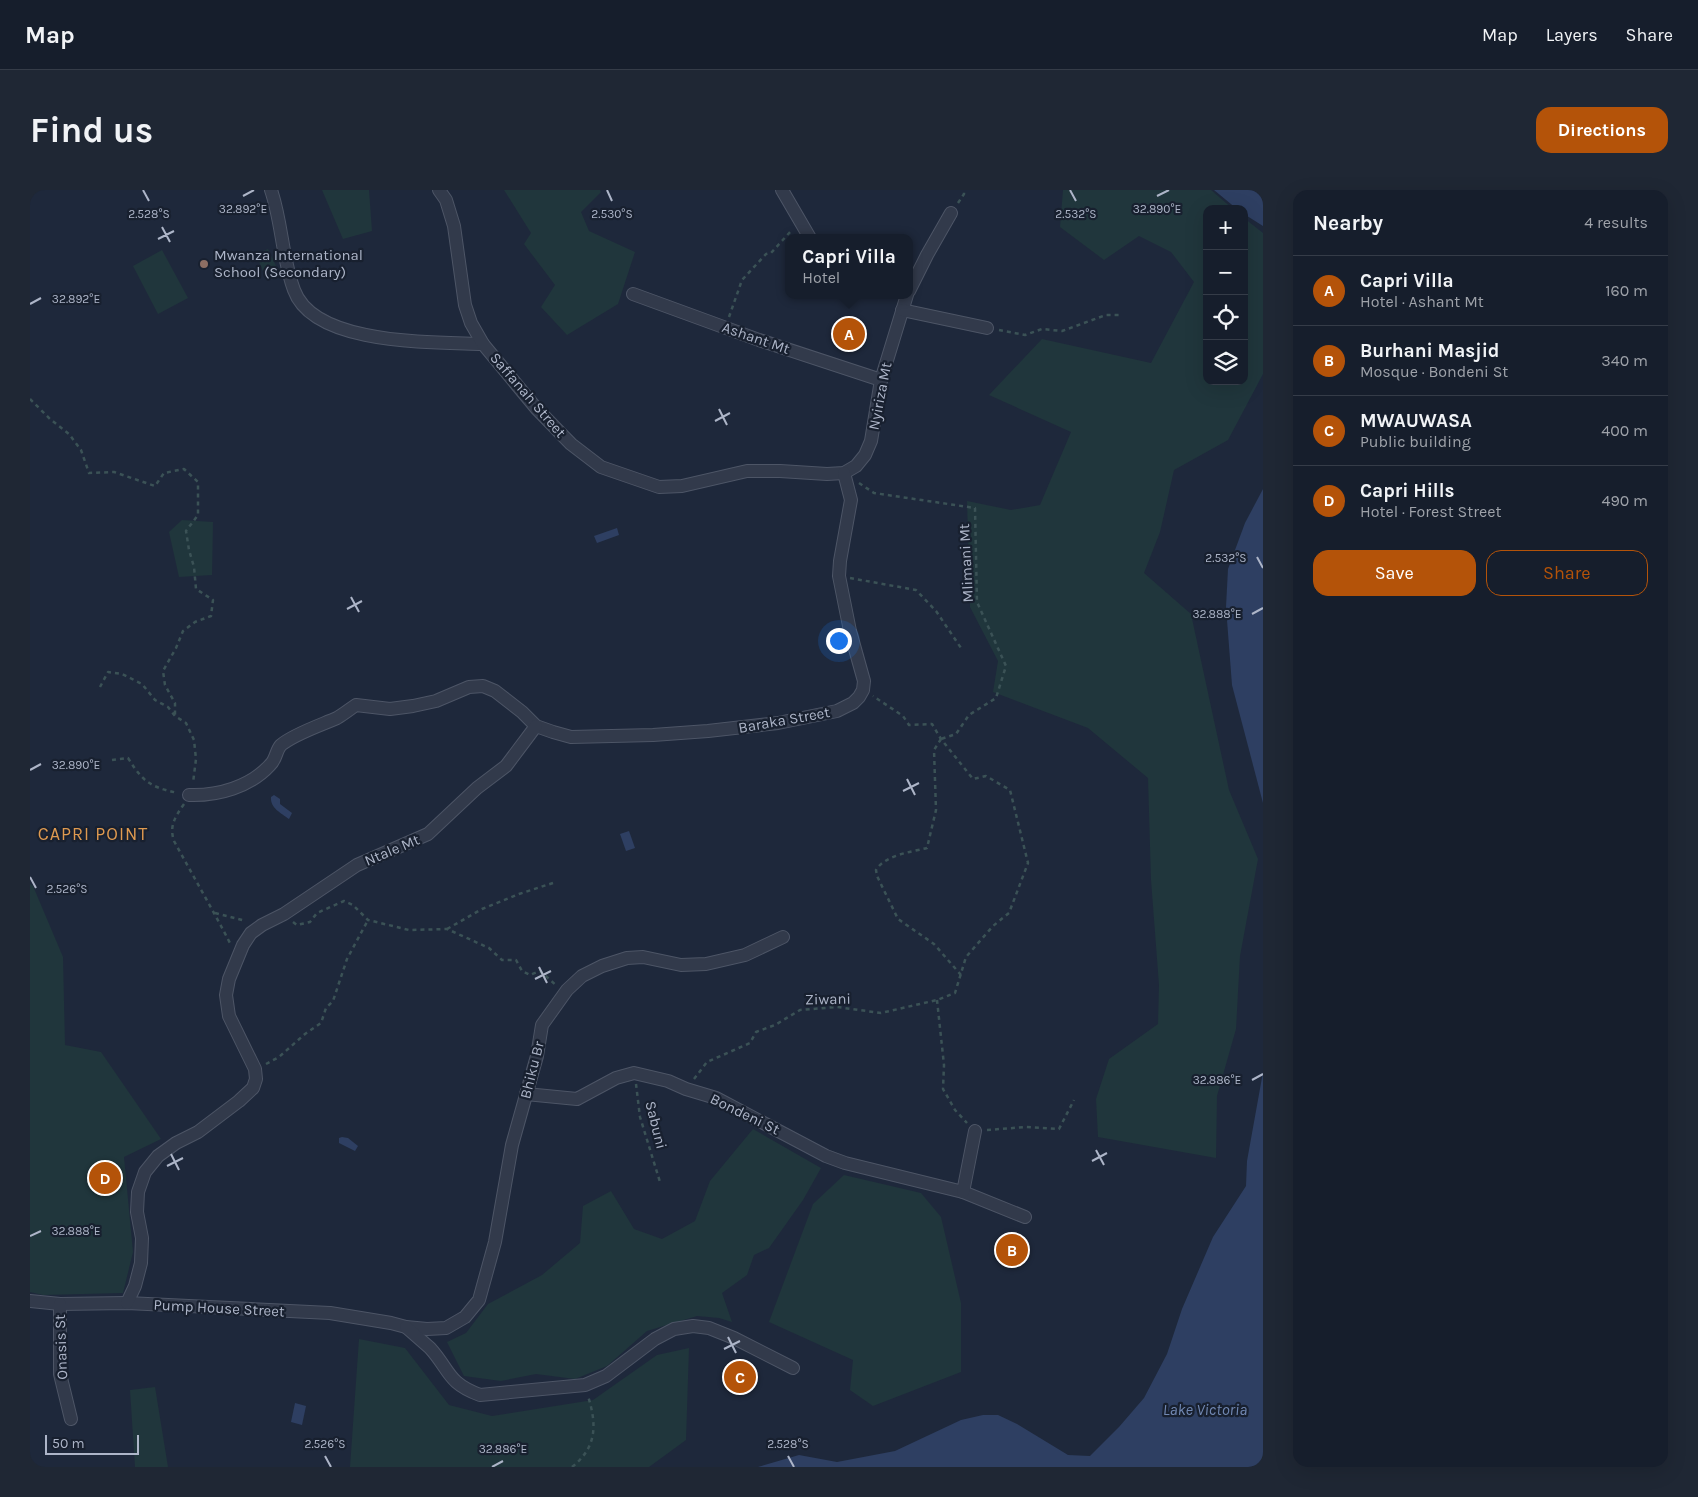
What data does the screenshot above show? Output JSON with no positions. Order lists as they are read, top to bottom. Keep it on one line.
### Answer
{"streets":{"street":["Ashant Mt","Saffanah Street","Nyiriza Mt","Baraka Street","Ntale Mt","Bhiku Br","Bondeni St","Pump House Street","Onasis St"],"path":["Mlimani Mt","Ziwani","Sabuni"]},"crossings":[["Ashant Mt","Nyiriza Mt"],["Saffanah Street","Nyiriza Mt"],["Saffanah Street","Mlimani Mt"],["Nyiriza Mt","Mlimani Mt"],["Baraka Street","Ntale Mt"],["Ziwani","Bondeni St"],["Bhiku Br","Pump House Street"],["Bondeni St","Sabuni"],["Pump House Street","Onasis St"]],"districts":["CAPRI POINT"],"water":["Lake Victoria"],"places":["Mwanza International School (Secondary)"],"scale_bar":"50 m","page":{"header":"Map","nav":["Map","Layers","Share"],"buttons":["Directions",["Save","Share"]],"title":"Find us","heading":["Nearby","4 results"],"map_buttons":["+","−"],"popup":["Capri Villa","Hotel"],"list":[{"mark":"A","name":"Capri Villa","note":"Hotel · Ashant Mt","value":"160 m"},{"mark":"B","name":"Burhani Masjid","note":"Mosque · Bondeni St","value":"340 m"},{"mark":"C","name":"MWAUWASA","note":"Public building","value":"400 m"},{"mark":"D","name":"Capri Hills","note":"Hotel · Forest Street","value":"490 m"}],"pins":["A","D","B","C"],"scale":"50 m"},"coordinates":["32.890°E","32.892°E","2.528°S","2.530°S","2.532°S","32.888°E","2.526°S","32.886°E"]}
